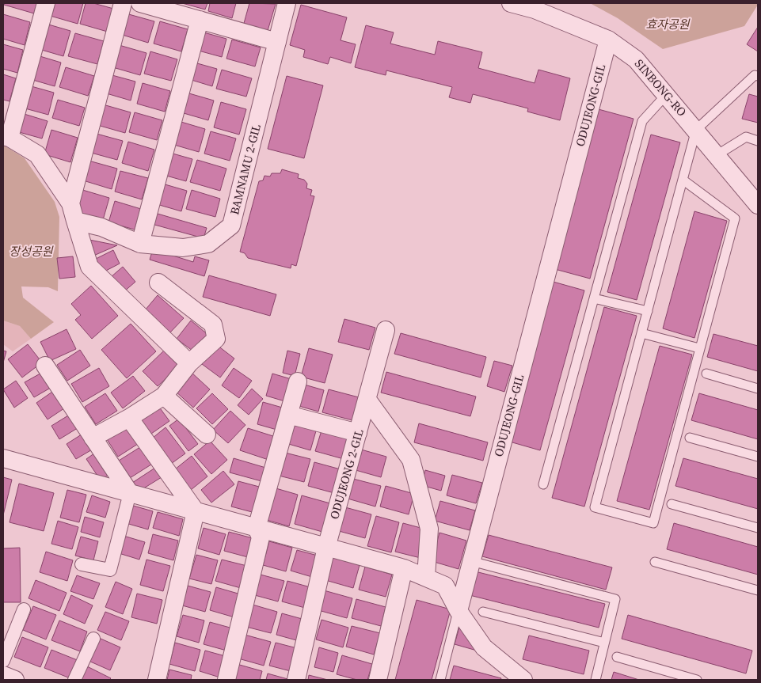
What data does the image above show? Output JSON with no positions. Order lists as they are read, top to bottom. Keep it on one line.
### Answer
{"streets":{"street":["SINBONG-RO","ODUJEONG-GIL","BAMNAMU 2-GIL","ODUJEONG 2-GIL"]},"crossings":[["SINBONG-RO","ODUJEONG-GIL"]],"parks":["효자공원","장성공원"]}
